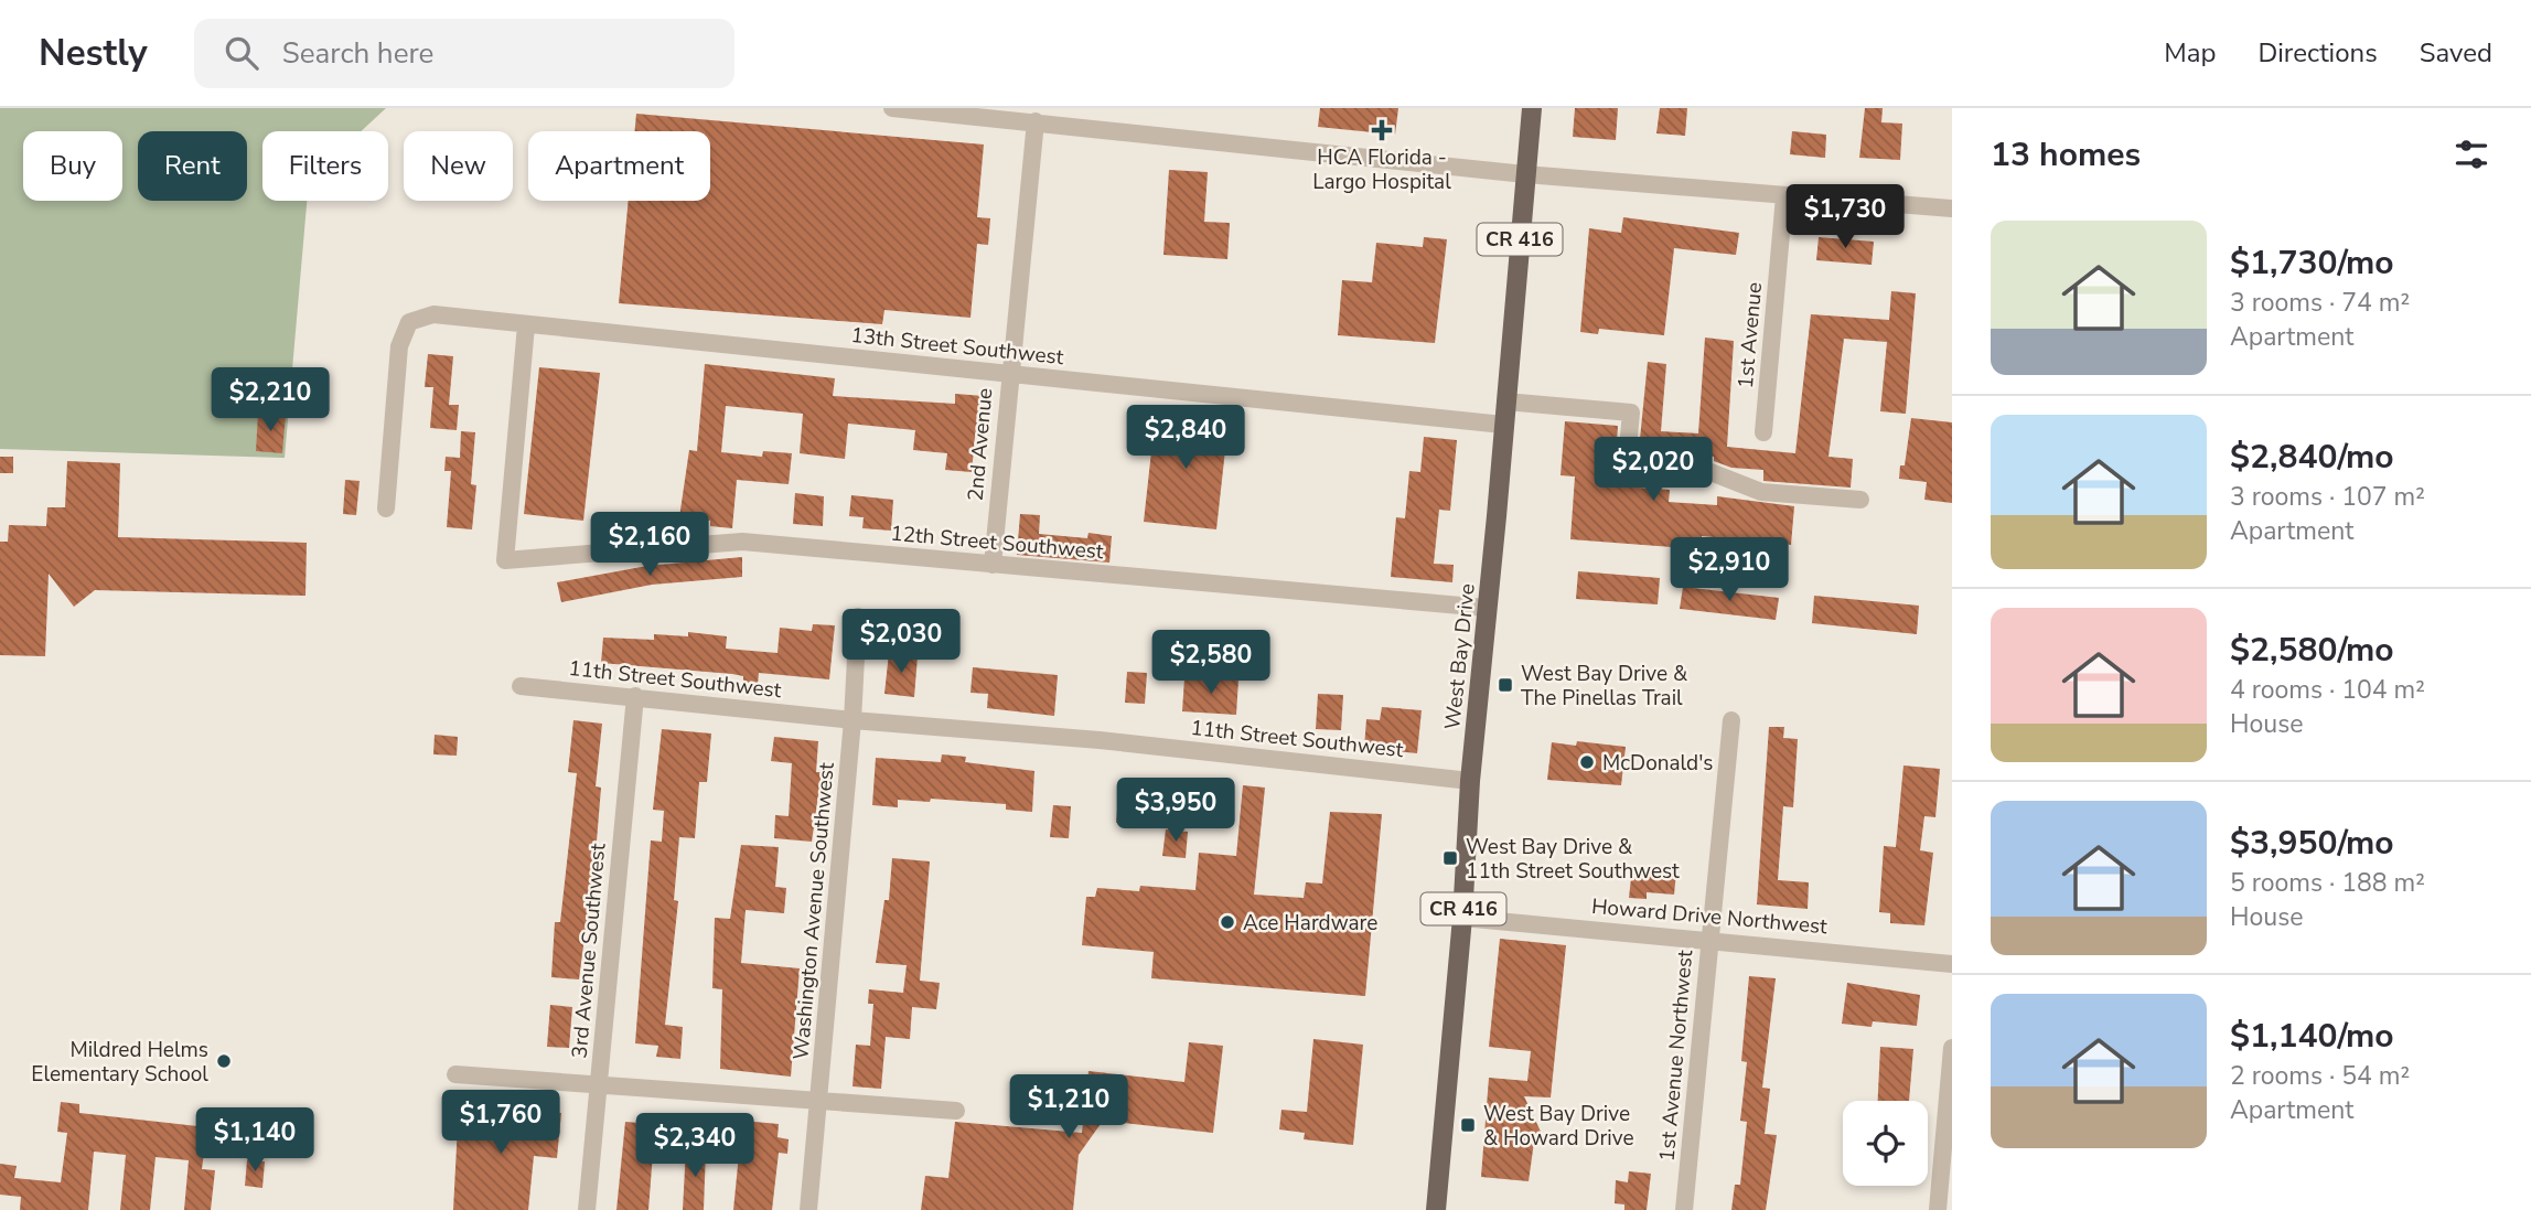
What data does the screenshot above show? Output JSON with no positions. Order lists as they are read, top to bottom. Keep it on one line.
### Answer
{"streets":{"main road":["CR 416","West Bay Drive"],"street":["1st Avenue","13th Street Southwest","2nd Avenue","12th Street Southwest","11th Street Southwest","Washington Avenue Southwest","Howard Drive Northwest","3rd Avenue Southwest","1st Avenue Northwest"]},"crossings":[["13th Street Southwest","2nd Avenue"],["13th Street Southwest","12th Street Southwest"],["13th Street Southwest","West Bay Drive"],["2nd Avenue","12th Street Southwest"],["12th Street Southwest","West Bay Drive"],["West Bay Drive","11th Street Southwest"],["West Bay Drive","Howard Drive Northwest"],["11th Street Southwest","Washington Avenue Southwest"],["11th Street Southwest","3rd Avenue Southwest"],["Howard Drive Northwest","1st Avenue Northwest"]],"places":{"health":["HCA Florida - Largo Hospital"],"transit":["West Bay Drive & The Pinellas Trail","West Bay Drive & 11th Street Southwest","West Bay Drive & Howard Drive"],"other":["McDonald's","Ace Hardware","Mildred Helms Elementary School"]},"page":{"header":"Nestly","search":"Search here","nav":["Map","Directions","Saved"],"heading":"13 homes","chip":["Buy","Rent","Filters","New","Apartment"],"price":["$1,730","$2,210","$2,840","$2,020","$2,160","$2,910","$2,030","$2,580","$3,950","$1,210","$1,760","$1,140","$2,340"],"list":[{"name":"$1,730/mo","note":"3 rooms · 74 m² · Apartment"},{"name":"$2,840/mo","note":"3 rooms · 107 m² · Apartment"},{"name":"$2,580/mo","note":"4 rooms · 104 m² · House"},{"name":"$3,950/mo","note":"5 rooms · 188 m² · House"},{"name":"$1,140/mo","note":"2 rooms · 54 m² · Apartment"}]}}
